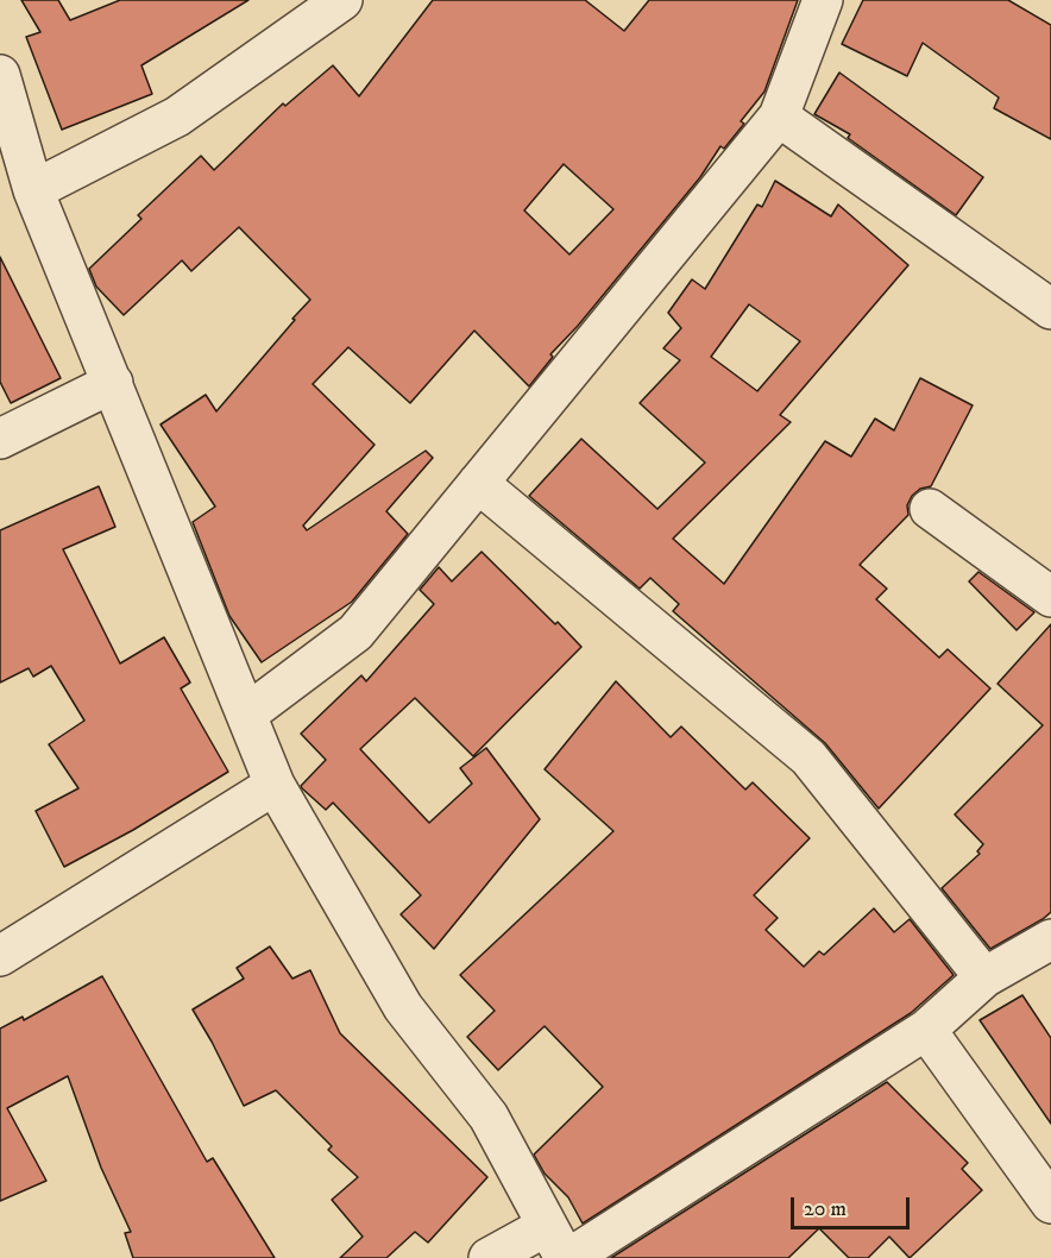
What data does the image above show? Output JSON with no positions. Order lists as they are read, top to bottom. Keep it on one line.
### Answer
{"scale_bar":"20 m"}
